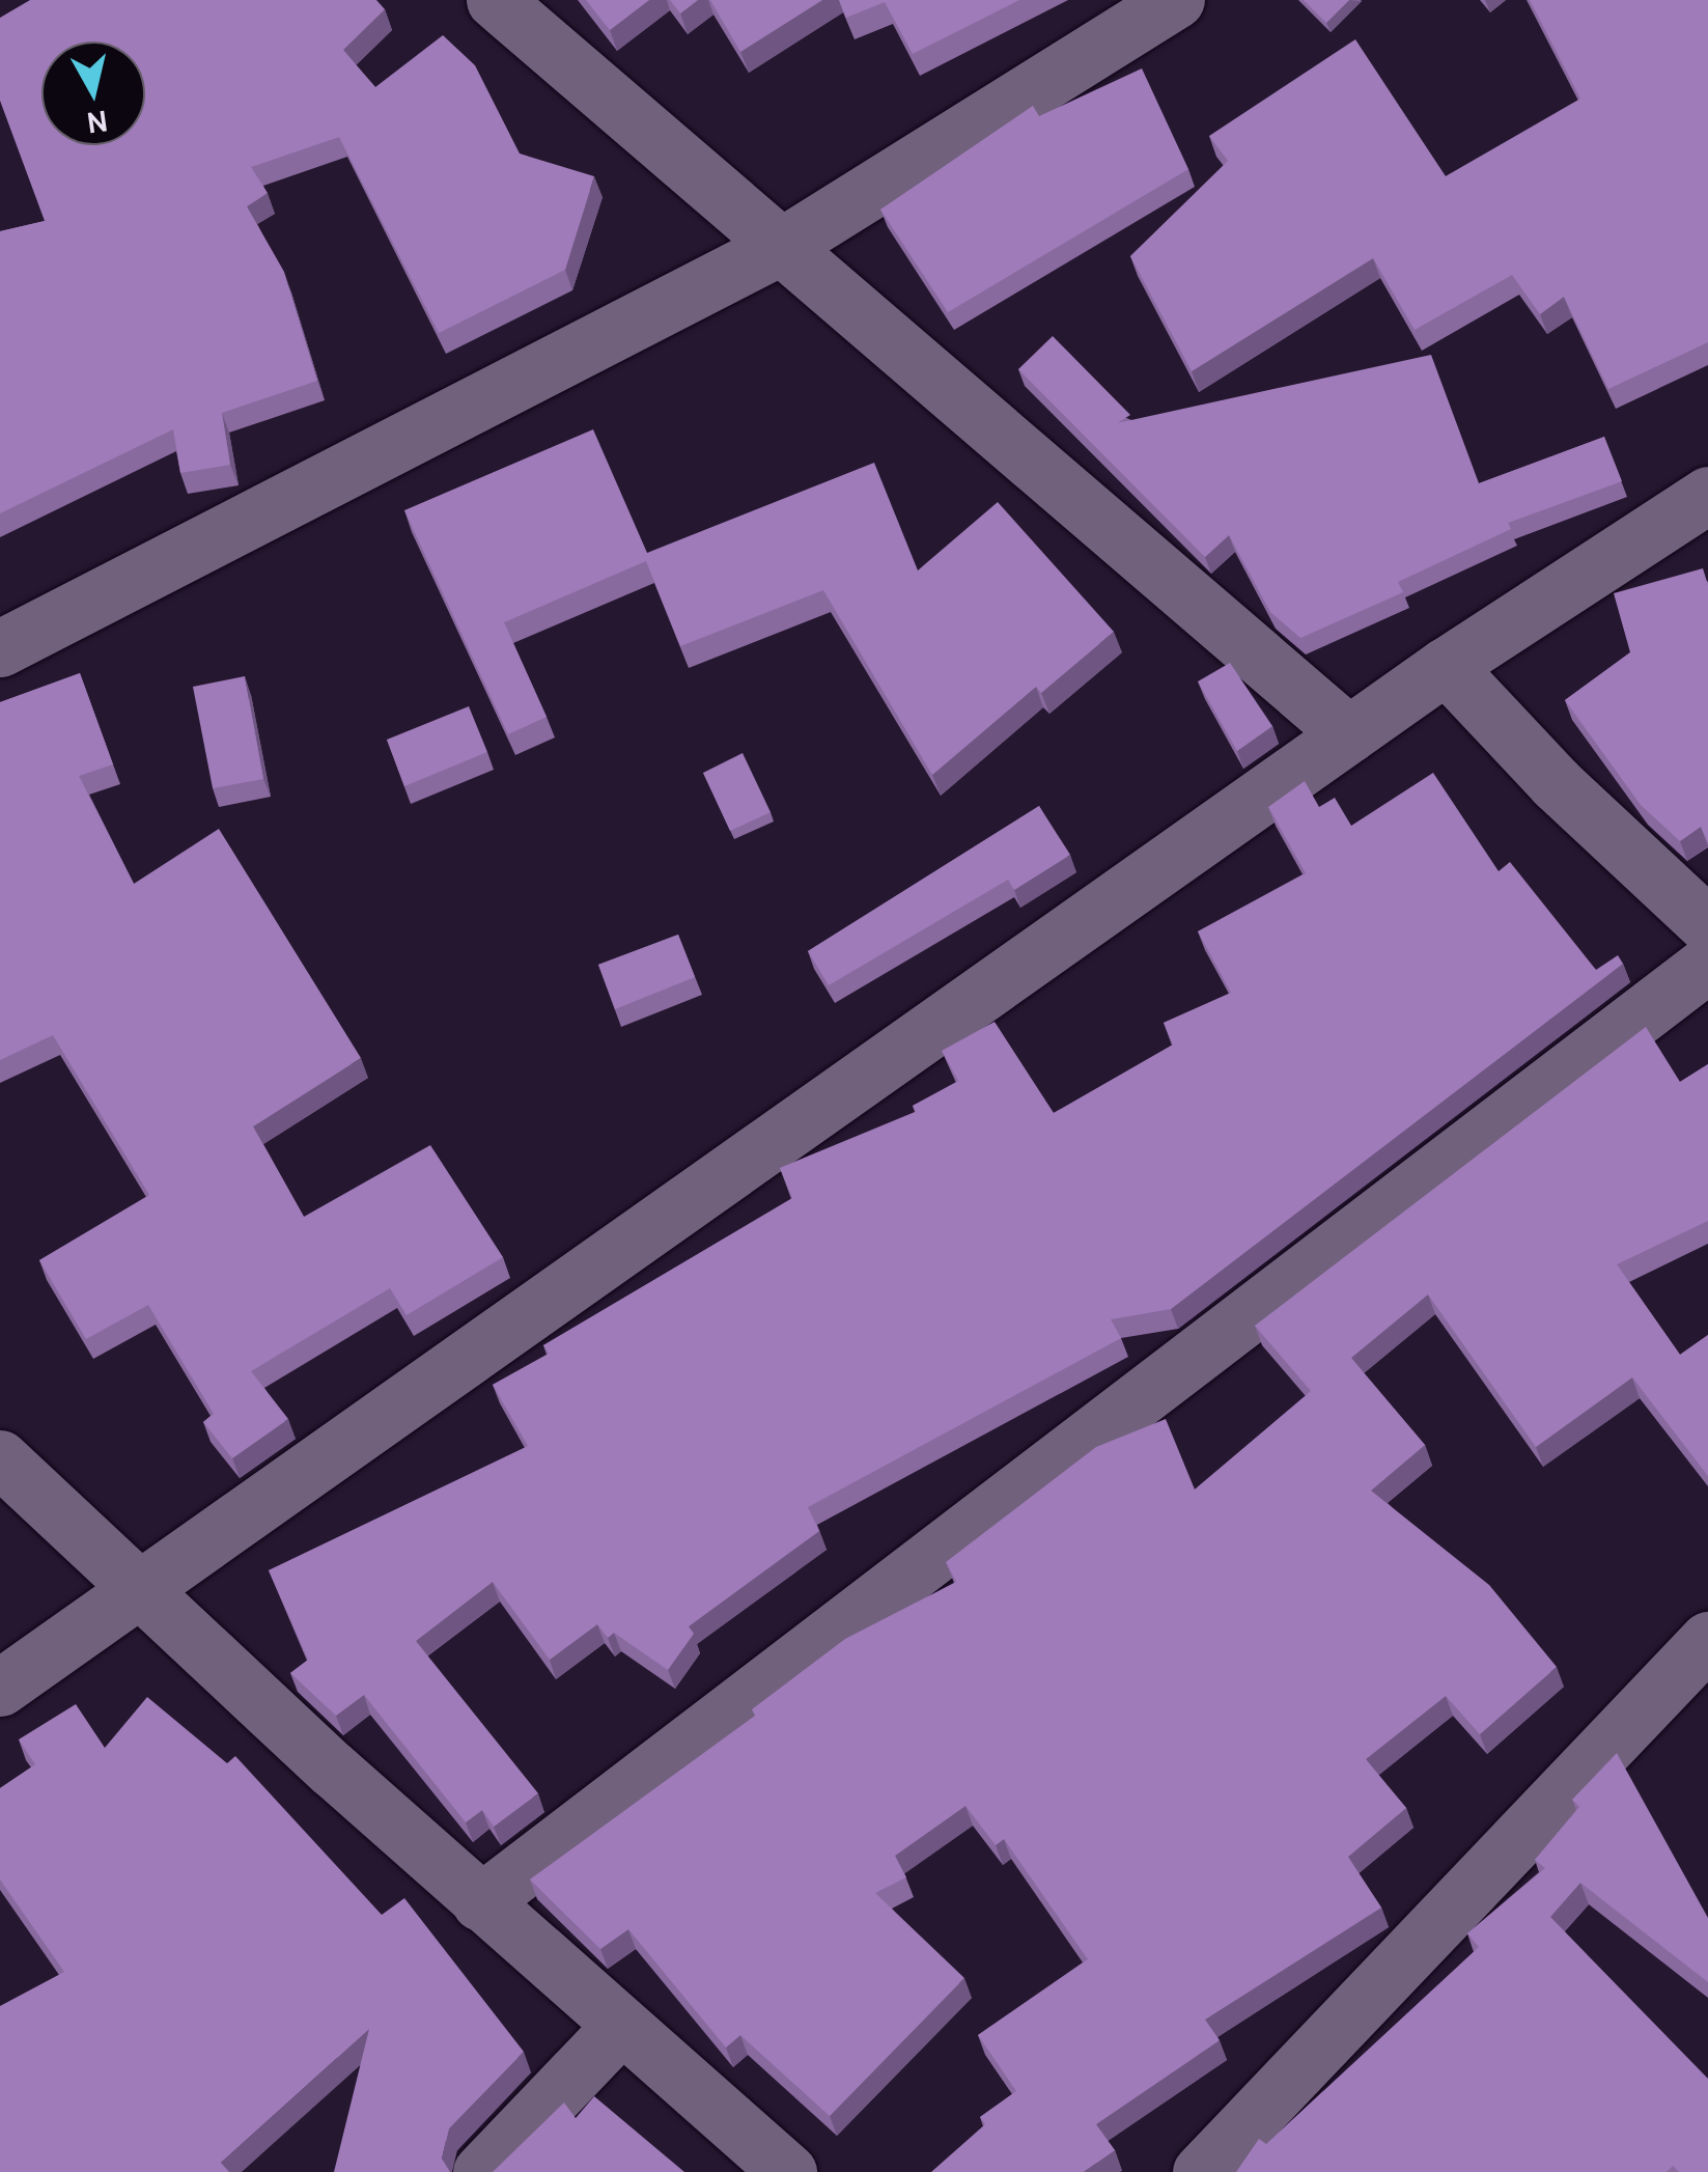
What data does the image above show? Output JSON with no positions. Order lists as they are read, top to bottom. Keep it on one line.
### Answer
{"north":"bottom"}
